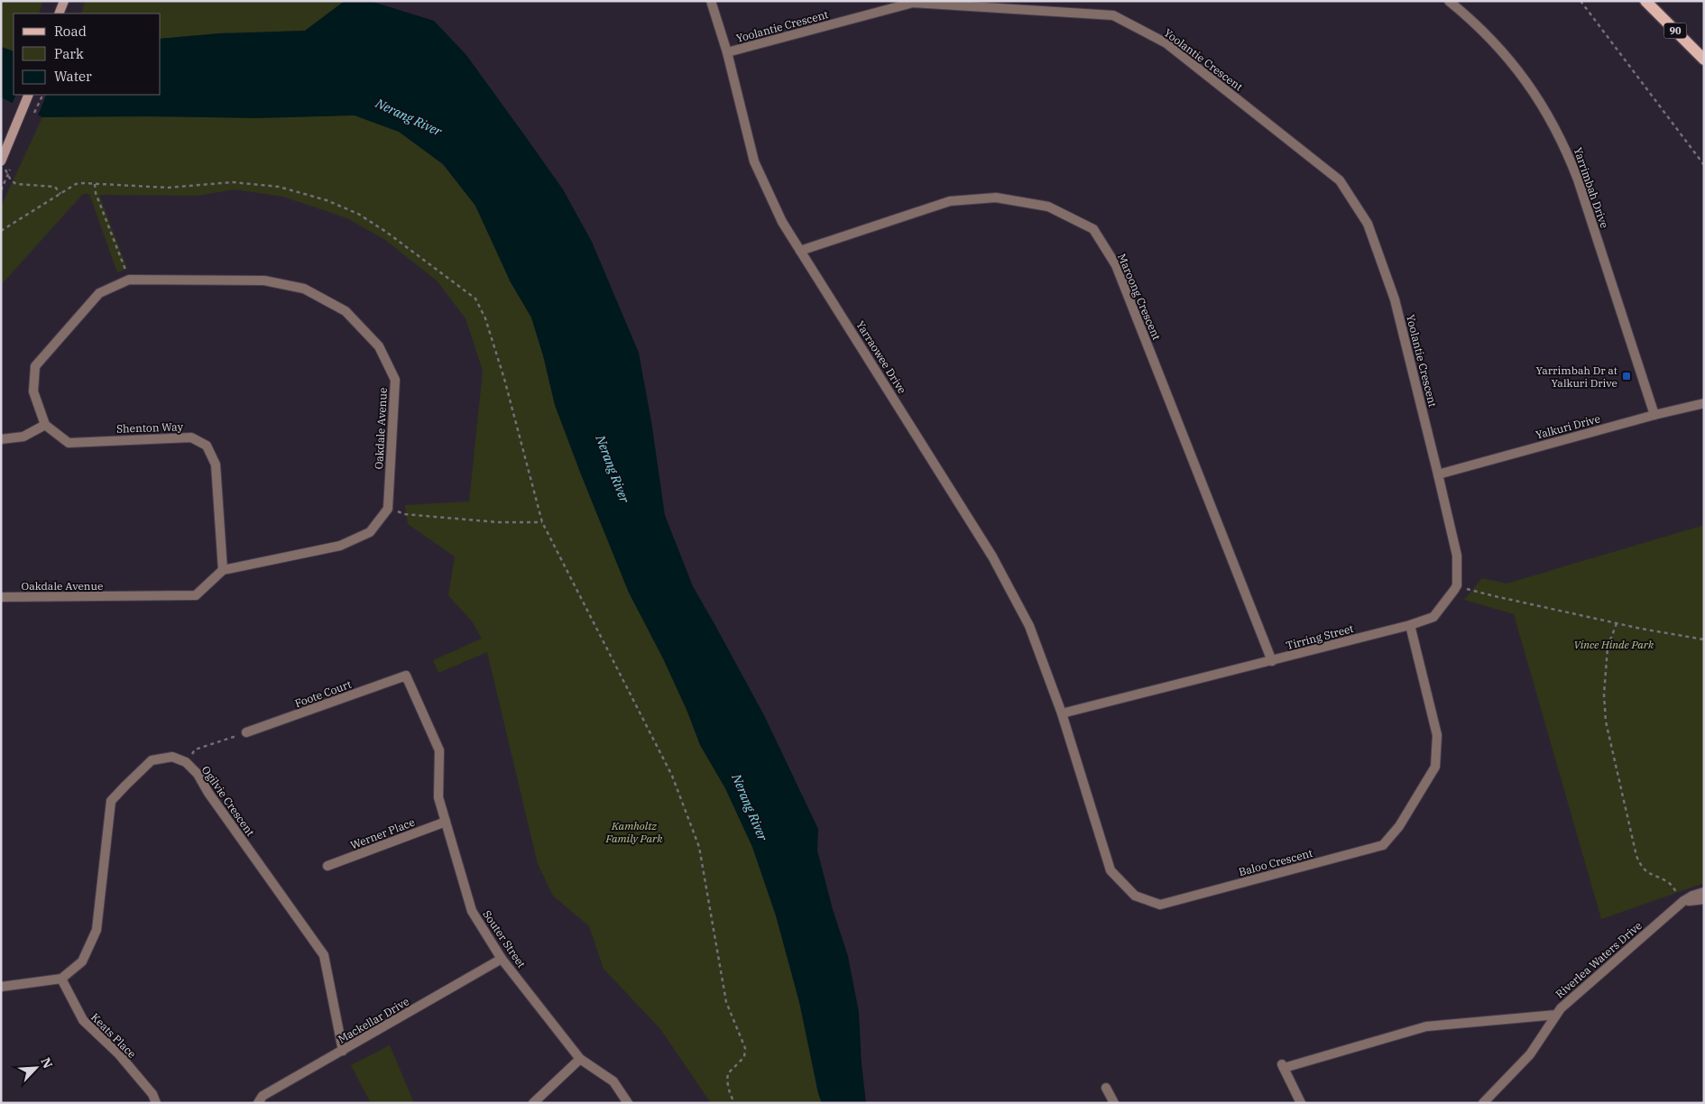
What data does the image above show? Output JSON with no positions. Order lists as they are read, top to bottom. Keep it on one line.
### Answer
{"streets":{"main road":["90"],"street":["Yoolantie Crescent","Yarrimbah Drive","Maroong Crescent","Yarraowee Drive","Yalkuri Drive","Shenton Way","Oakdale Avenue","Tirring Street","Foote Court","Ogilvie Crescent","Werner Place","Baloo Crescent","Souter Street","Riverlea Waters Drive","Mackellar Drive","Keats Place"]},"crossings":[["Yoolantie Crescent","Yarraowee Drive"],["Yoolantie Crescent","Yalkuri Drive"],["Yarrimbah Drive","Yalkuri Drive"],["Maroong Crescent","Yarraowee Drive"],["Maroong Crescent","Tirring Street"],["Yarraowee Drive","Tirring Street"],["Yarraowee Drive","Baloo Crescent"],["Shenton Way","Oakdale Avenue"],["Tirring Street","Baloo Crescent"],["Foote Court","Souter Street"],["Ogilvie Crescent","Mackellar Drive"],["Ogilvie Crescent","Keats Place"],["Werner Place","Souter Street"],["Souter Street","Mackellar Drive"]],"water":["Nerang River"],"parks":["Vince Hinde Park","Kamholtz Family Park"],"places":{"transit":["Yarrimbah Dr at Yalkuri Drive"]},"legend":["Road","Park","Water"],"north":"top right"}
